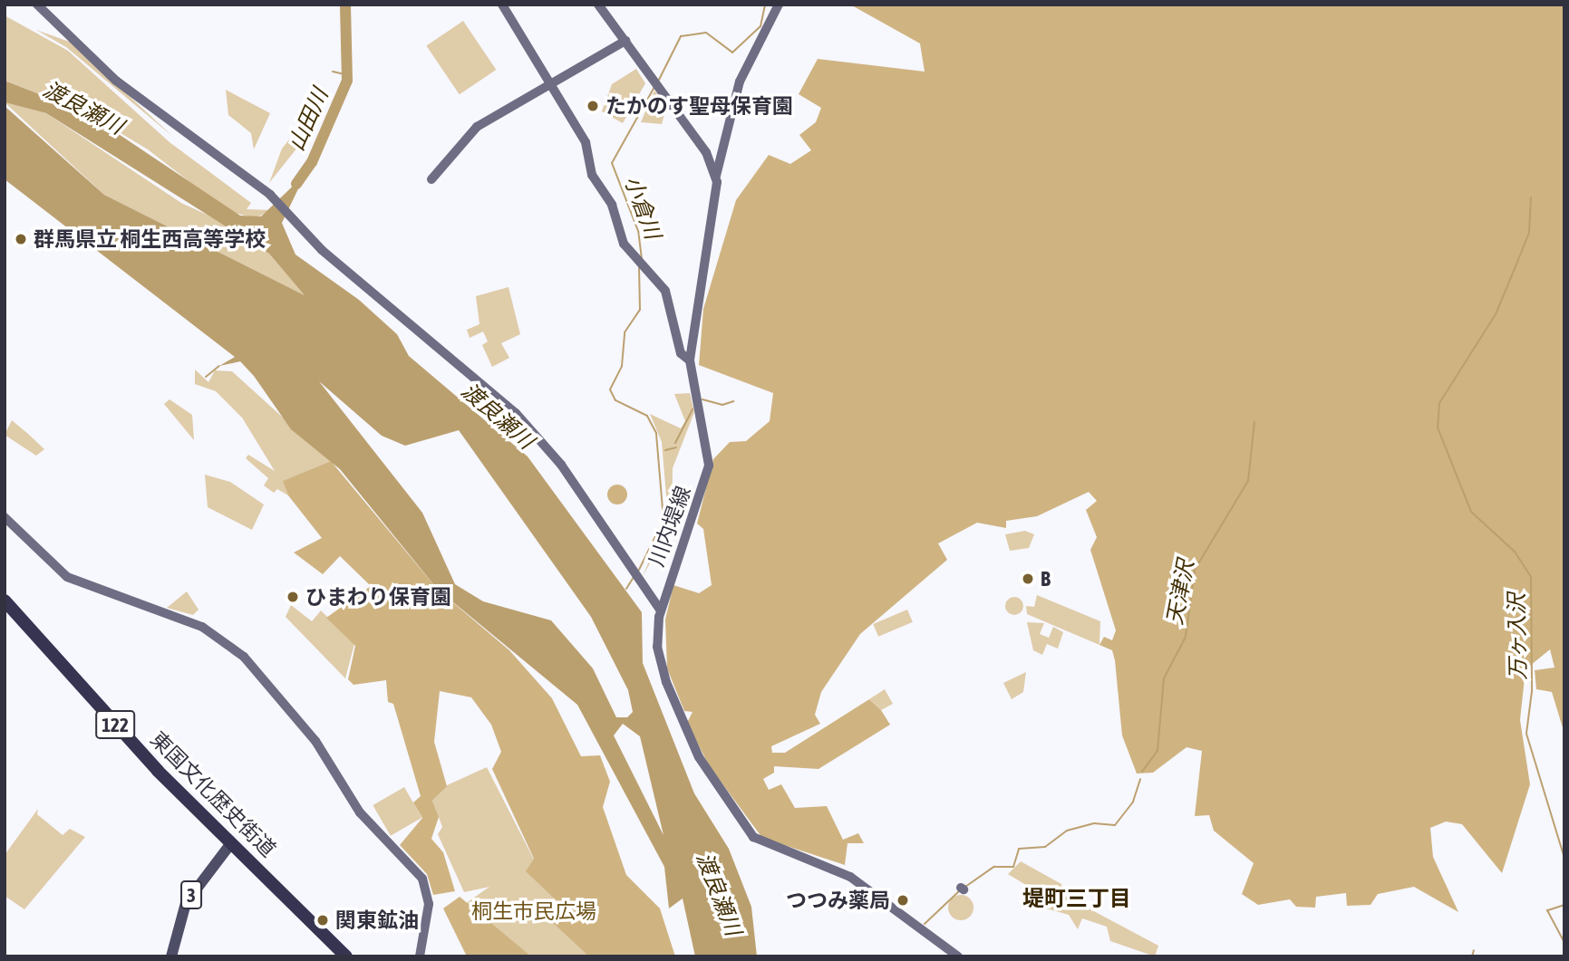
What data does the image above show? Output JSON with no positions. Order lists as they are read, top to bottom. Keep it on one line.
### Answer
{"streets":{"highway":["122","東国文化歴史街道"],"main road":["3"],"street":["川内堤線"]},"crossings":[["東国文化歴史街道","3"]],"districts":["堤町三丁目"],"water":["渡良瀬川","山田川","小倉川","天津沢","万ヶ入沢"],"parks":["桐生市民広場"],"places":["たかのす聖母保育園","群馬県立 桐生西高等学校","B","ひまわり保育園","つつみ薬局","関東鉱油"]}
